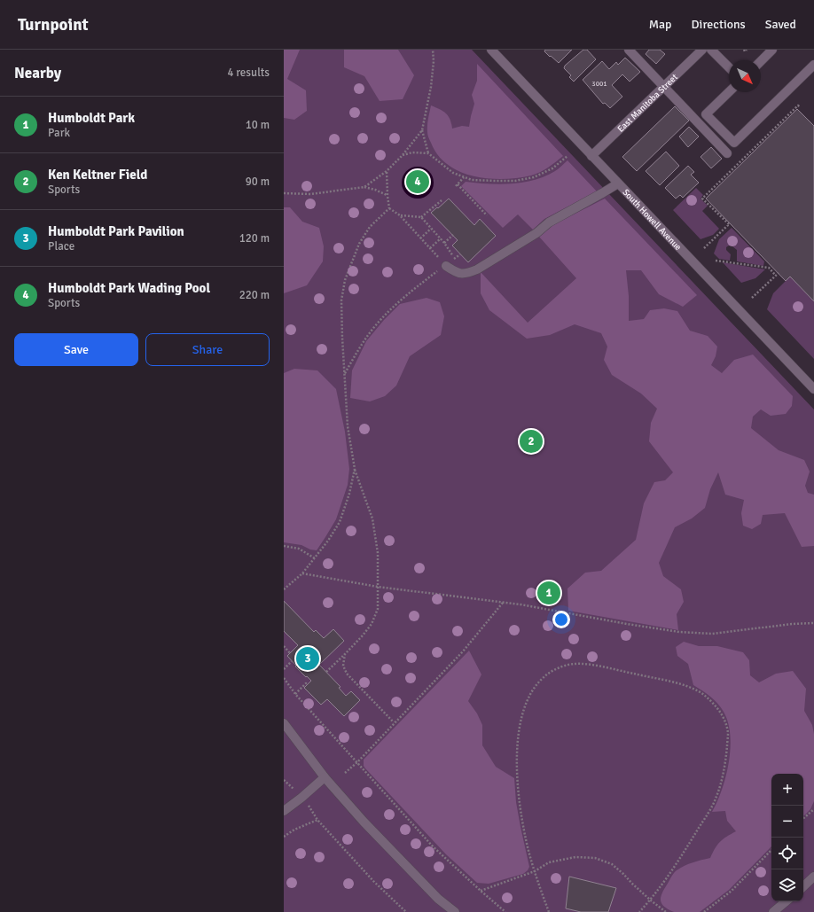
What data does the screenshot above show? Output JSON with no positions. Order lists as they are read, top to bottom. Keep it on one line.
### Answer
{"streets":{"street":["East Manitoba Street","South Howell Avenue"]},"crossings":[["East Manitoba Street","South Howell Avenue"]],"house_numbers":["3001"],"north":"bottom right","page":{"header":"Turnpoint","nav":["Map","Directions","Saved"],"heading":["Nearby","4 results"],"list":[{"mark":"1","name":"Humboldt Park","note":"Park","value":"10 m"},{"mark":"2","name":"Ken Keltner Field","note":"Sports","value":"90 m"},{"mark":"3","name":"Humboldt Park Pavilion","note":"Place","value":"120 m"},{"mark":"4","name":"Humboldt Park Wading Pool","note":"Sports","value":"220 m"}],"pins":["4","2","1","3"],"buttons":["Save","Share"],"map_buttons":["+","−"]}}
